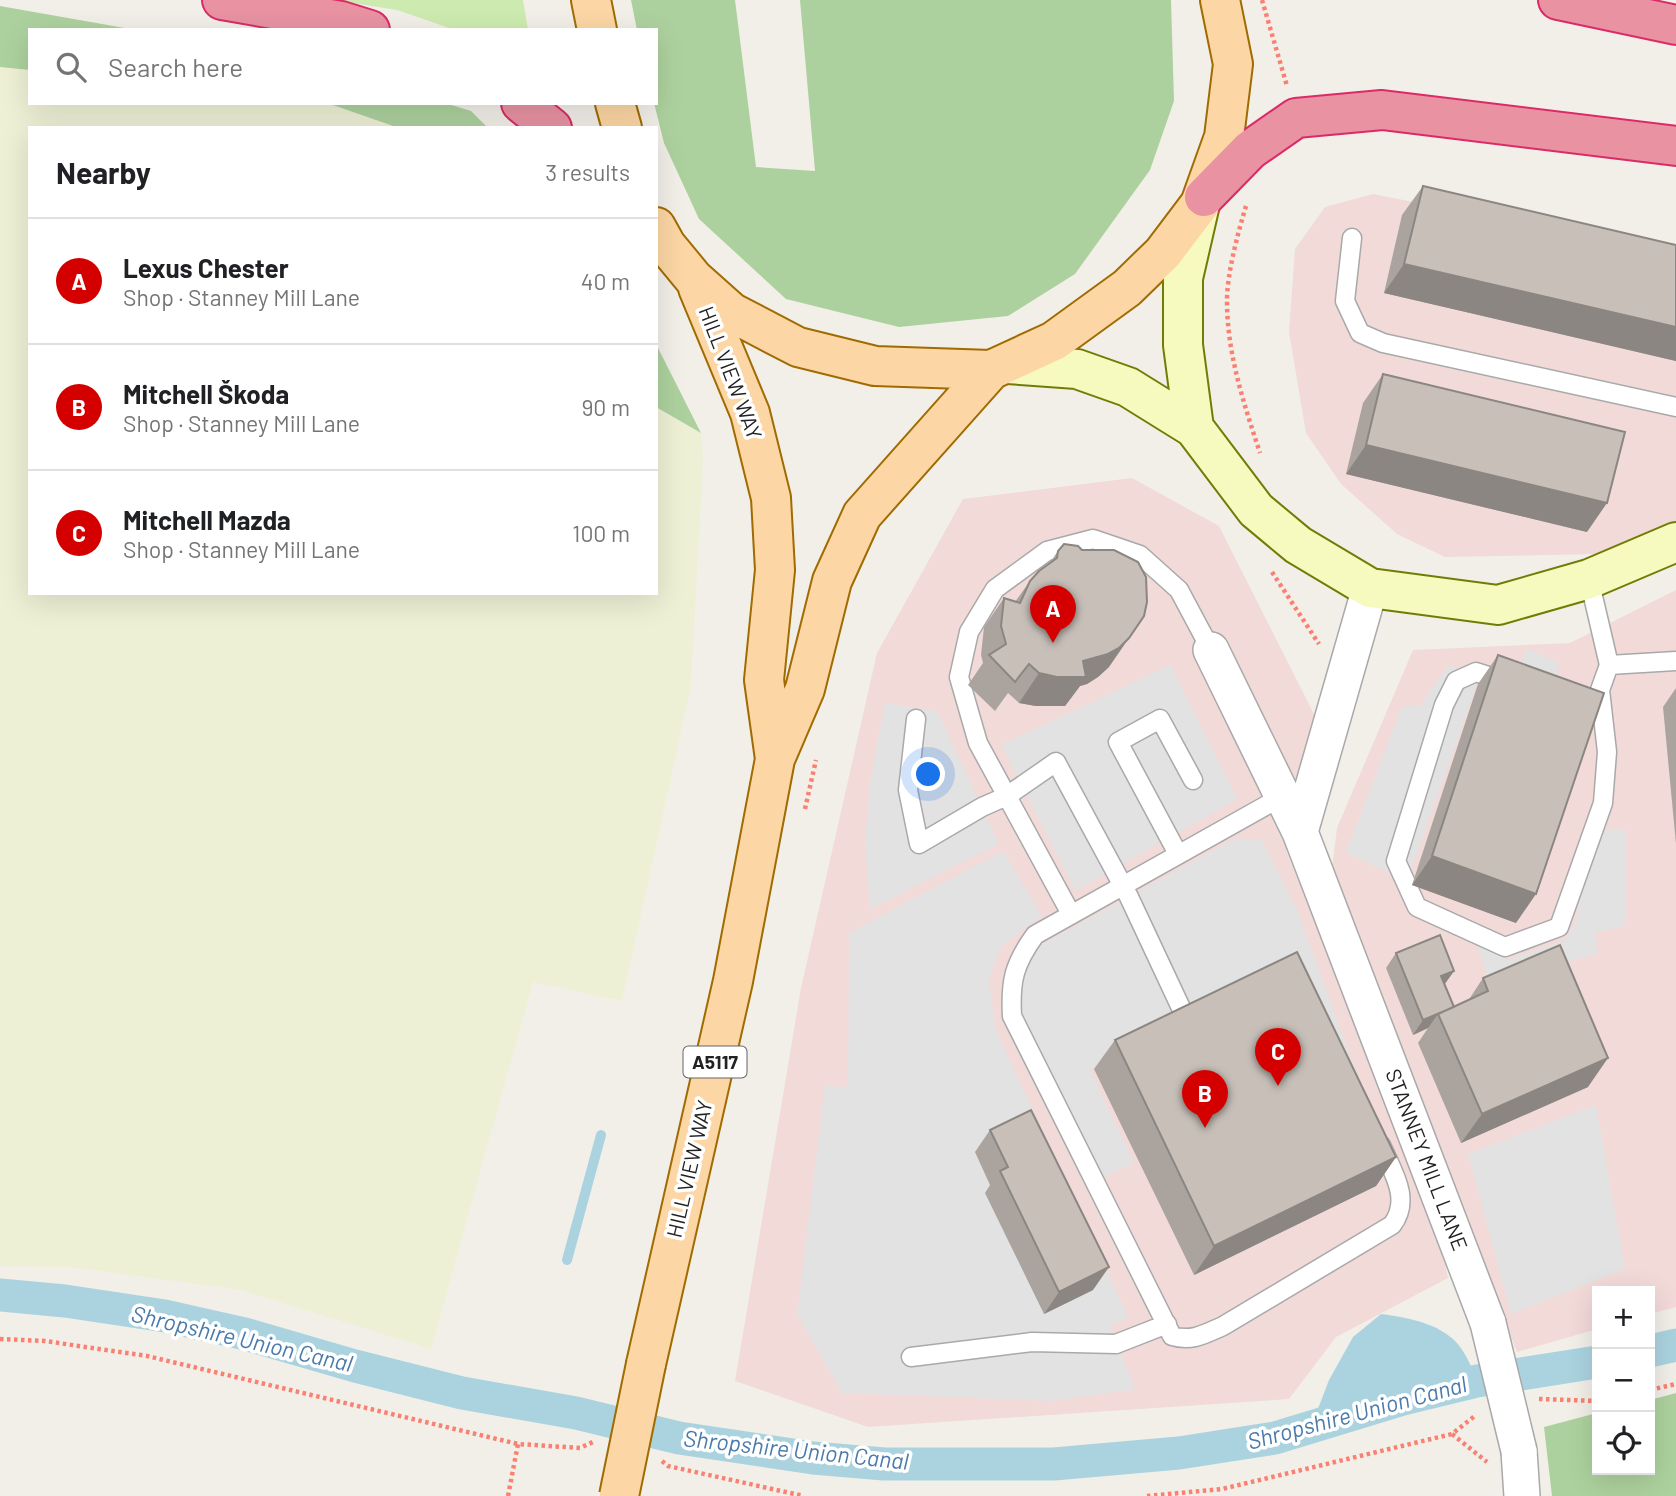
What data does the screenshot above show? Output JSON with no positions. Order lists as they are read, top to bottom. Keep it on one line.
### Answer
{"streets":{"main road":["HILL VIEW WAY","A5117"],"street":["STANNEY MILL LANE"]},"water":["Shropshire Union Canal"],"page":{"search":"Search here","heading":["Nearby","3 results"],"list":[{"mark":"A","name":"Lexus Chester","note":"Shop · Stanney Mill Lane","value":"40 m"},{"mark":"B","name":"Mitchell Škoda","note":"Shop · Stanney Mill Lane","value":"90 m"},{"mark":"C","name":"Mitchell Mazda","note":"Shop · Stanney Mill Lane","value":"100 m"}],"pins":["A","C","B"],"map_buttons":["+","−"]}}
